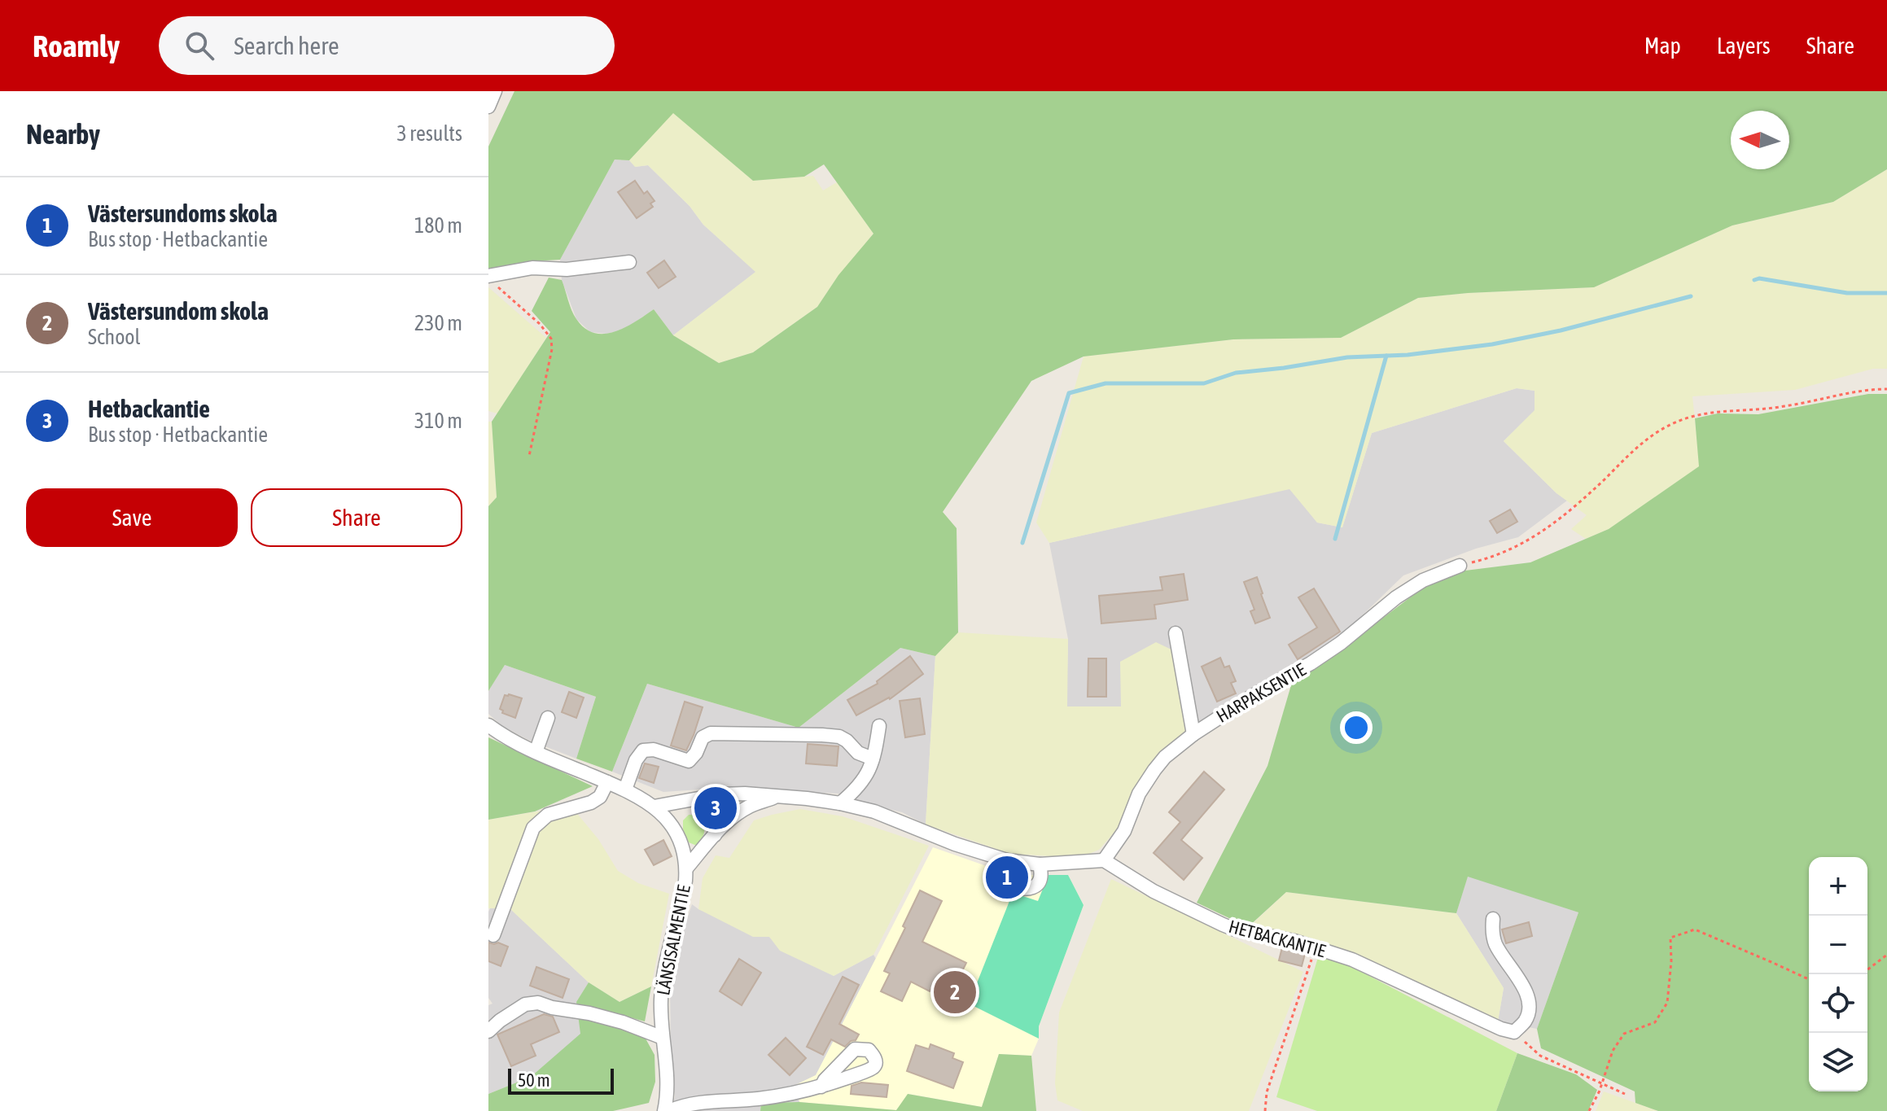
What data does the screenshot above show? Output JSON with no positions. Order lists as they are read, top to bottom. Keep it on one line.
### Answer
{"streets":{"street":["HARPAKSENTIE","HETBACKANTIE","LÄNSISALMENTIE"]},"crossings":[["HARPAKSENTIE","HETBACKANTIE"]],"scale_bar":"50 m","north":"left","page":{"header":"Roamly","search":"Search here","nav":["Map","Layers","Share"],"heading":["Nearby","3 results"],"list":[{"mark":"1","name":"Västersundoms skola","note":"Bus stop · Hetbackantie","value":"180 m"},{"mark":"2","name":"Västersundom skola","note":"School","value":"230 m"},{"mark":"3","name":"Hetbackantie","note":"Bus stop · Hetbackantie","value":"310 m"}],"buttons":["Save","Share"],"pins":["3","1","2"],"map_buttons":["+","−"],"scale":"50 m"}}
